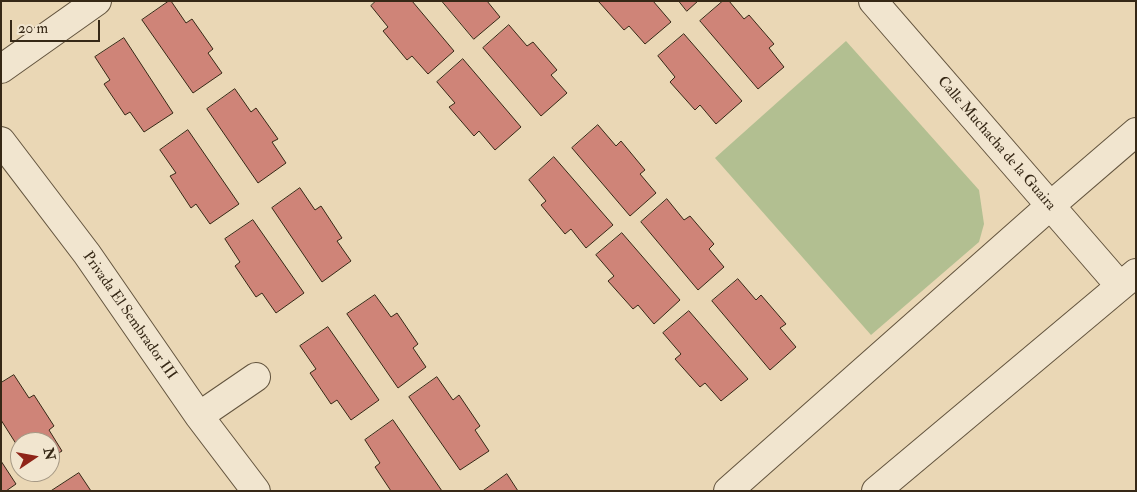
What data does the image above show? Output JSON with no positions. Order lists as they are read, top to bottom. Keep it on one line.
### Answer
{"streets":{"street":["Calle Muchacha de la Guaira","Privada El Sembrador III"]},"scale_bar":"20 m","north":"right"}
